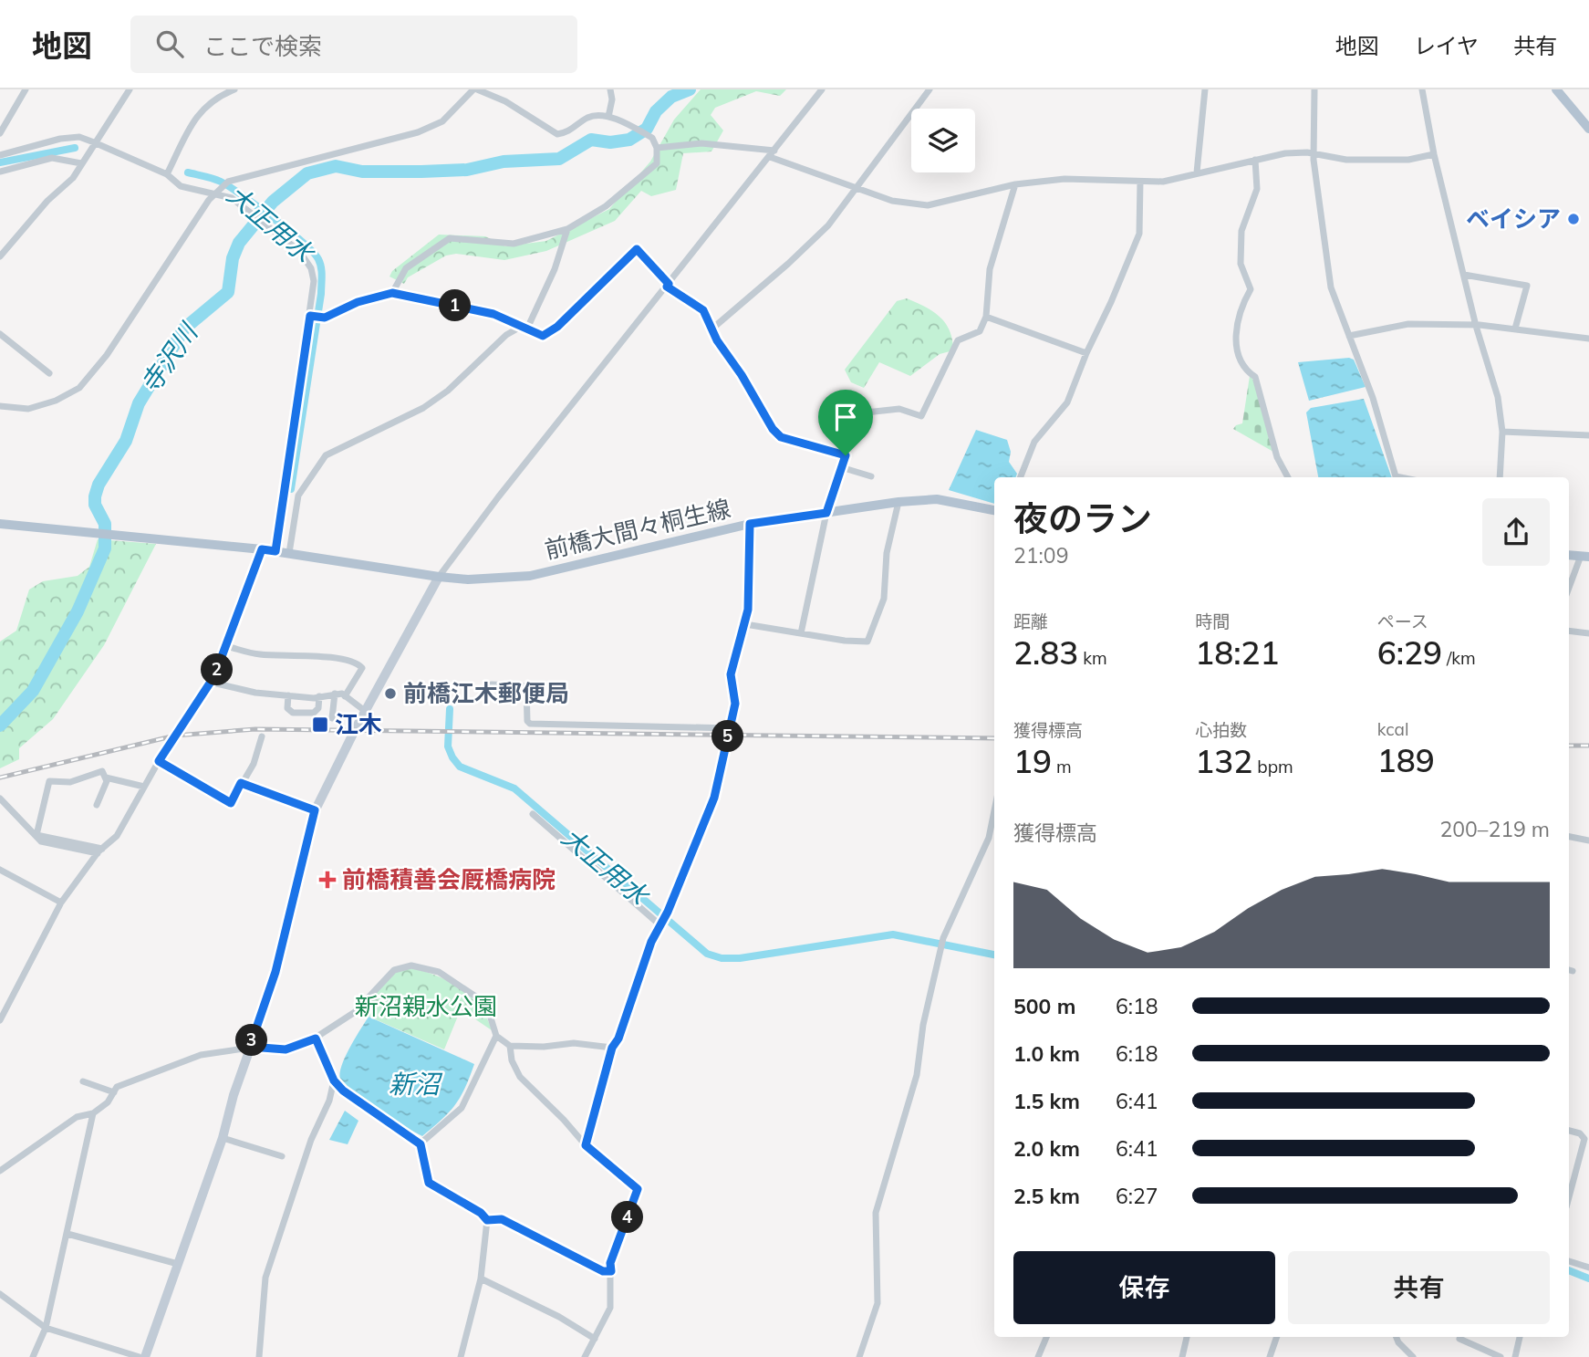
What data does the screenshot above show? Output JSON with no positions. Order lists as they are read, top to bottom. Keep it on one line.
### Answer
{"streets":{"main road":["前橋大間々桐生線"]},"water":["大正用水","寺沢川","新沼"],"parks":["新沼親水公園"],"places":{"other":["ベイシア","前橋江木郵便局"],"transit":["江木"],"health":["前橋積善会厩橋病院"]},"page":{"header":"地図","search":"ここで検索","nav":["地図","レイヤ","共有"],"pins":["1","2","5","3","4"],"heading":["夜のラン","21:09"],"stats":[["距離","2.83 km"],["時間","18:21"],["ペース","6:29 /km"],["獲得標高","19 m"],["心拍数","132 bpm"],["kcal","189"]],"chart":["獲得標高","200–219 m"],"list":[{"name":"500 m","note":"6:18"},{"name":"1.0 km","note":"6:18"},{"name":"1.5 km","note":"6:41"},{"name":"2.0 km","note":"6:41"},{"name":"2.5 km","note":"6:27"}],"buttons":["保存","共有"]}}
